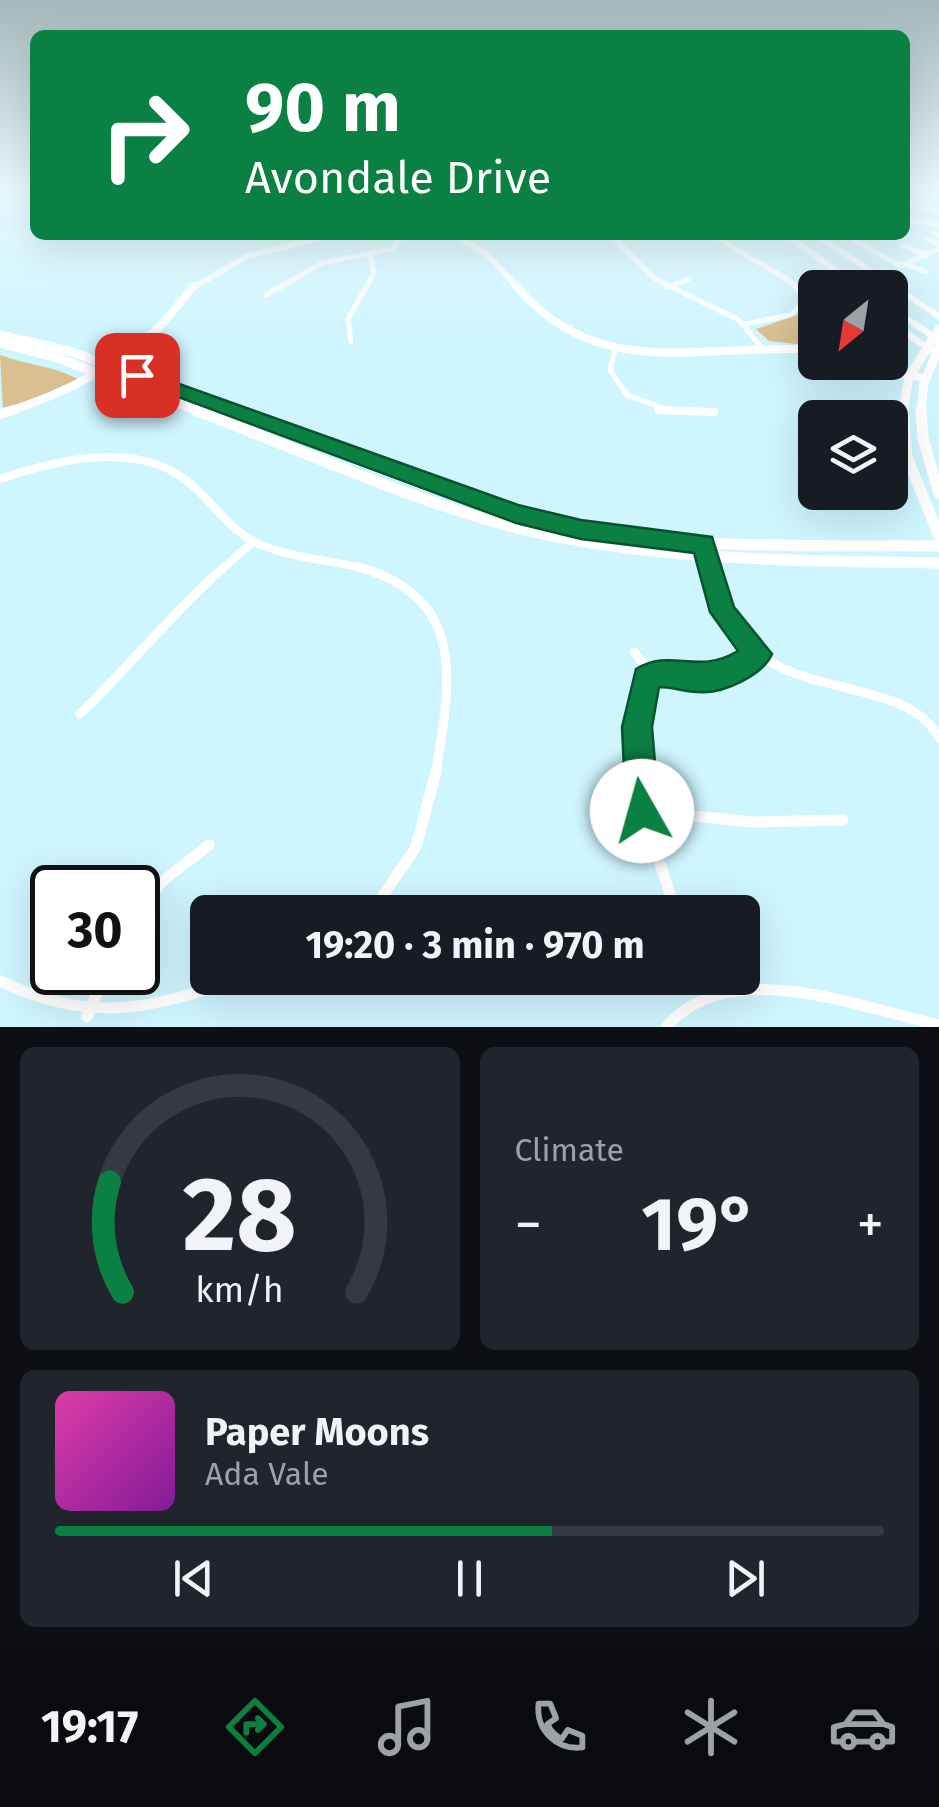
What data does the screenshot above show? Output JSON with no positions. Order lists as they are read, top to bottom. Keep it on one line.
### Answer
{"north":"bottom left","page":{"turn":["90 m","Avondale Drive"],"limit":"30","trip":"19:20 · 3 min · 970 m","tile":"Climate","heat":["−","19°","+"],"song":["Paper Moons","Ada Vale"],"tabs":"19:17","gauge":["28","km/h"]}}
